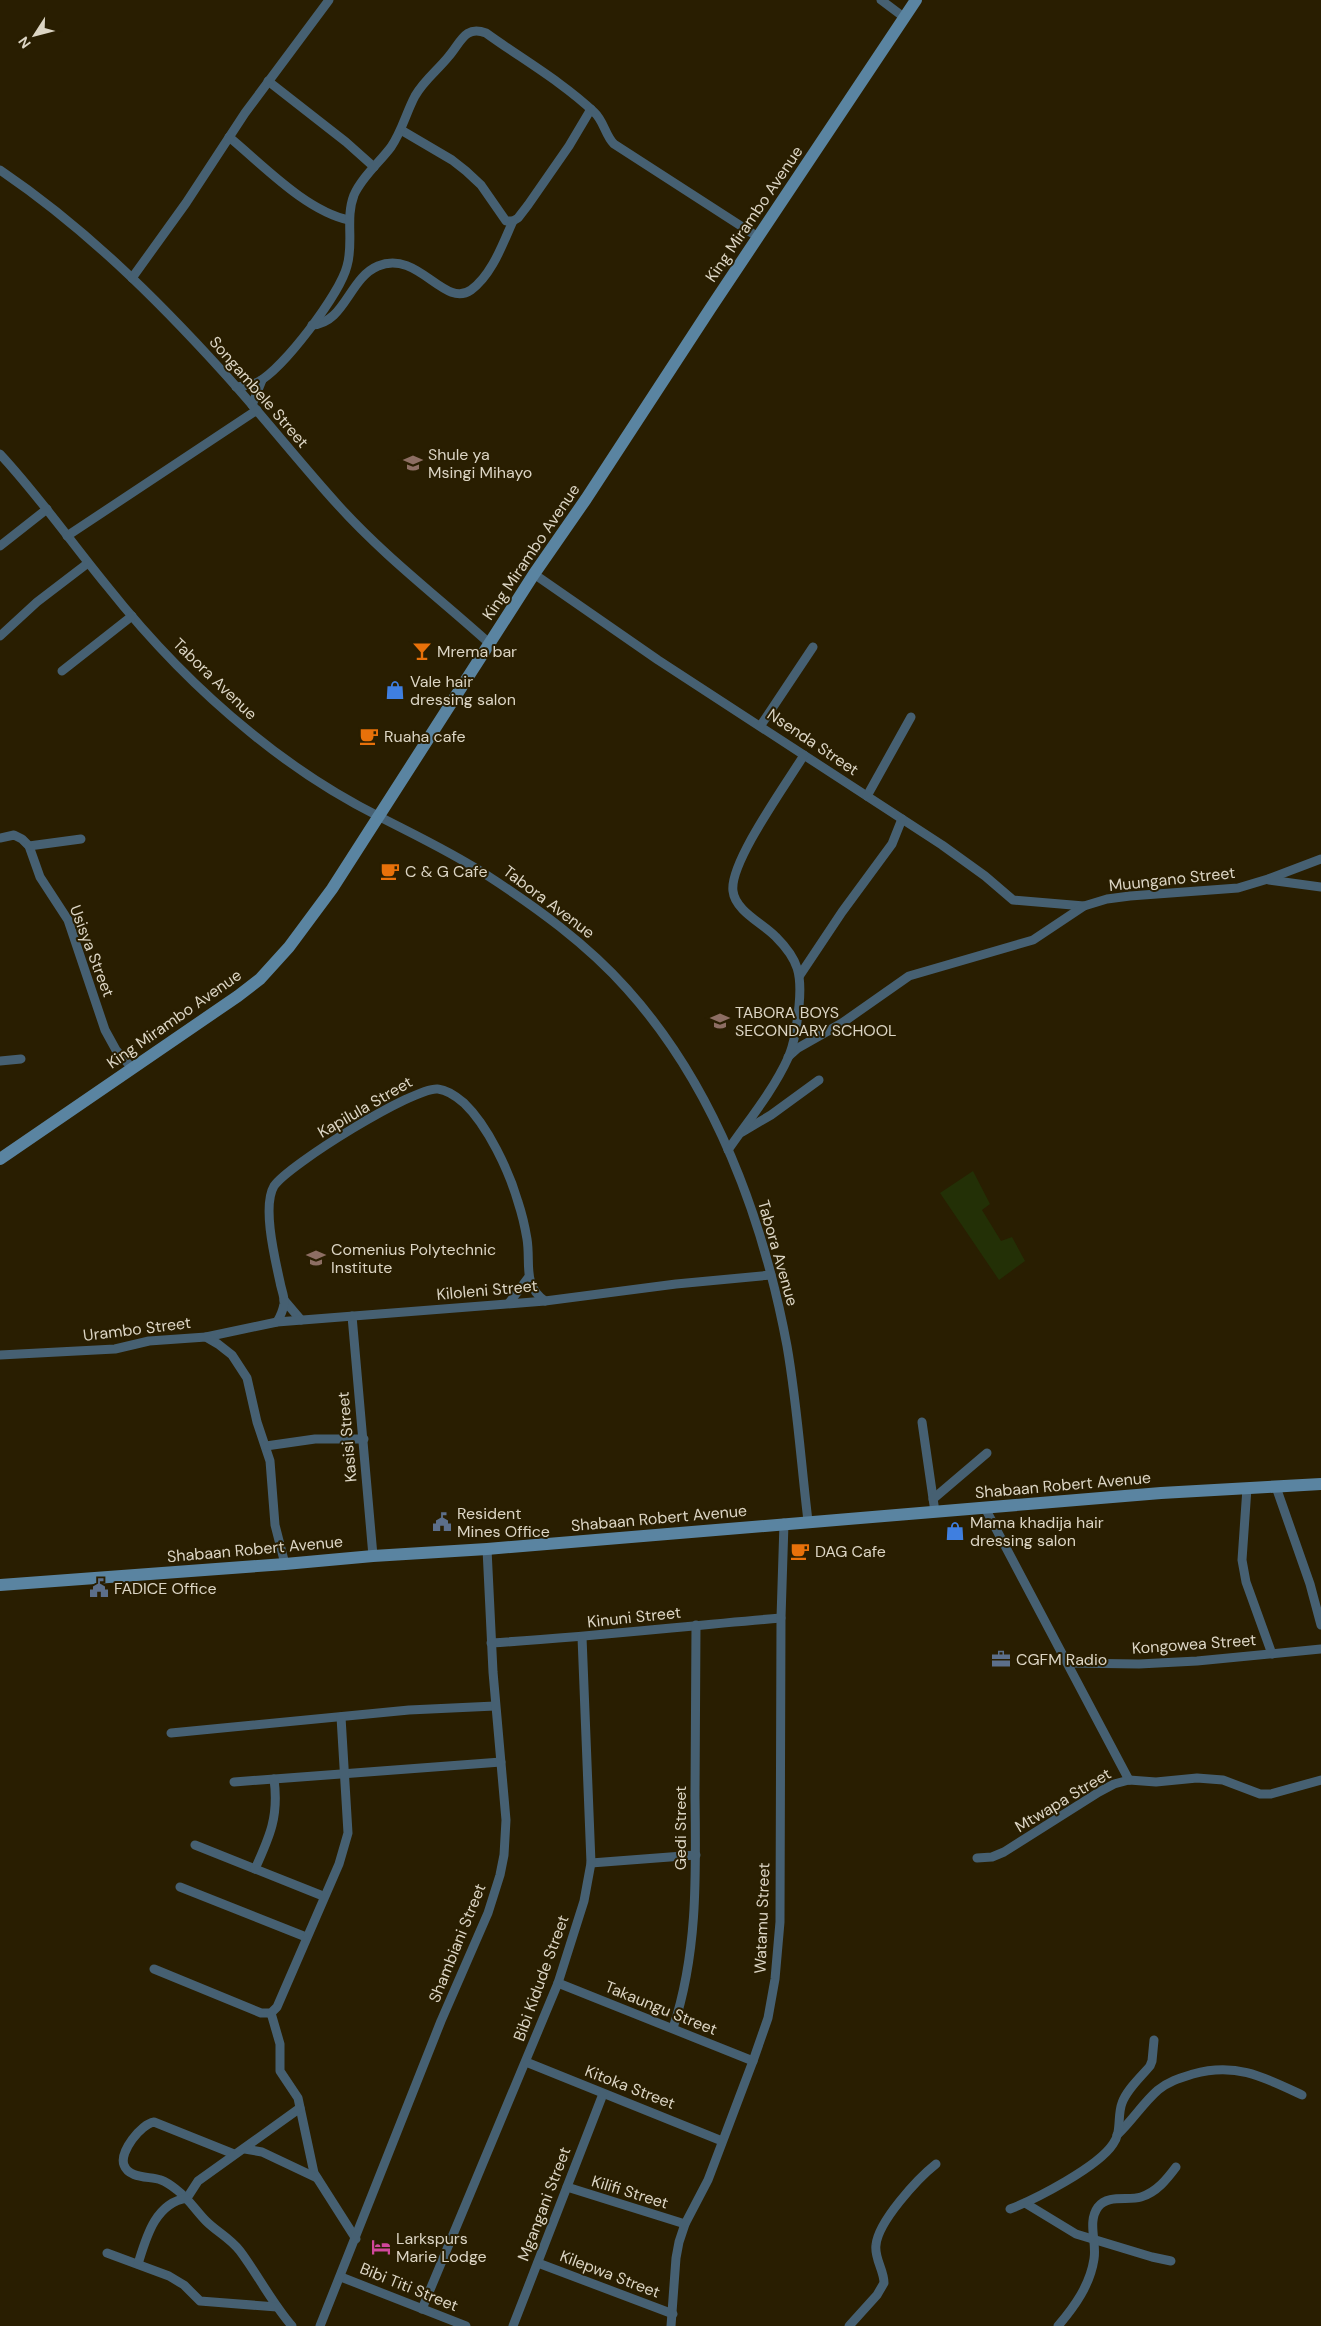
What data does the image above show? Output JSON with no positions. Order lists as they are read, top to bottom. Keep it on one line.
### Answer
{"streets":{"main road":["King Mirambo Avenue","Shabaan Robert Avenue"],"street":["Songambele Street","Tabora Avenue","Nsenda Street","Muungano Street","Usisya Street","Kapilula Street","Kiloleni Street","Urambo Street","Kasisi Street","Kinuni Street","Kongowea Street","Mtwapa Street","Gedi Street","Watamu Street","Shambiani Street","Bibi Kidude Street","Takaungu Street","Kitoka Street","Kilifi Street","Mgangani Street","Kilepwa Street","Bibi Titi Street"]},"crossings":[["King Mirambo Avenue","Songambele Street"],["King Mirambo Avenue","Tabora Avenue"],["King Mirambo Avenue","Nsenda Street"],["King Mirambo Avenue","Usisya Street"],["Tabora Avenue","Muungano Street"],["Tabora Avenue","Kiloleni Street"],["Tabora Avenue","Shabaan Robert Avenue"],["Nsenda Street","Muungano Street"],["Kapilula Street","Kiloleni Street"],["Kiloleni Street","Urambo Street"],["Kiloleni Street","Kasisi Street"],["Urambo Street","Shabaan Robert Avenue"],["Kasisi Street","Shabaan Robert Avenue"],["Shabaan Robert Avenue","Mtwapa Street"],["Shabaan Robert Avenue","Watamu Street"],["Shabaan Robert Avenue","Shambiani Street"],["Kinuni Street","Gedi Street"],["Kinuni Street","Watamu Street"],["Kinuni Street","Shambiani Street"],["Kinuni Street","Bibi Kidude Street"],["Kongowea Street","Mtwapa Street"],["Gedi Street","Takaungu Street"],["Watamu Street","Takaungu Street"],["Watamu Street","Kitoka Street"],["Watamu Street","Kilifi Street"],["Watamu Street","Kilepwa Street"],["Shambiani Street","Bibi Titi Street"],["Bibi Kidude Street","Takaungu Street"],["Bibi Kidude Street","Kitoka Street"],["Bibi Kidude Street","Bibi Titi Street"],["Kitoka Street","Mgangani Street"],["Kilifi Street","Mgangani Street"],["Mgangani Street","Kilepwa Street"]],"places":{"school or university":["Shule ya Msingi Mihayo","TABORA BOYS SECONDARY SCHOOL","Comenius Polytechnic Institute"],"bar":["Mrema bar"],"shop":["Vale hair dressing salon","Mama khadija hair dressing salon"],"cafe":["Ruaha cafe","C & G Cafe","DAG Cafe"],"public building":["Resident Mines Office","FADICE Office"],"office":["CGFM Radio"],"hotel":["Larkspurs Marie Lodge"]},"north":"bottom left"}
